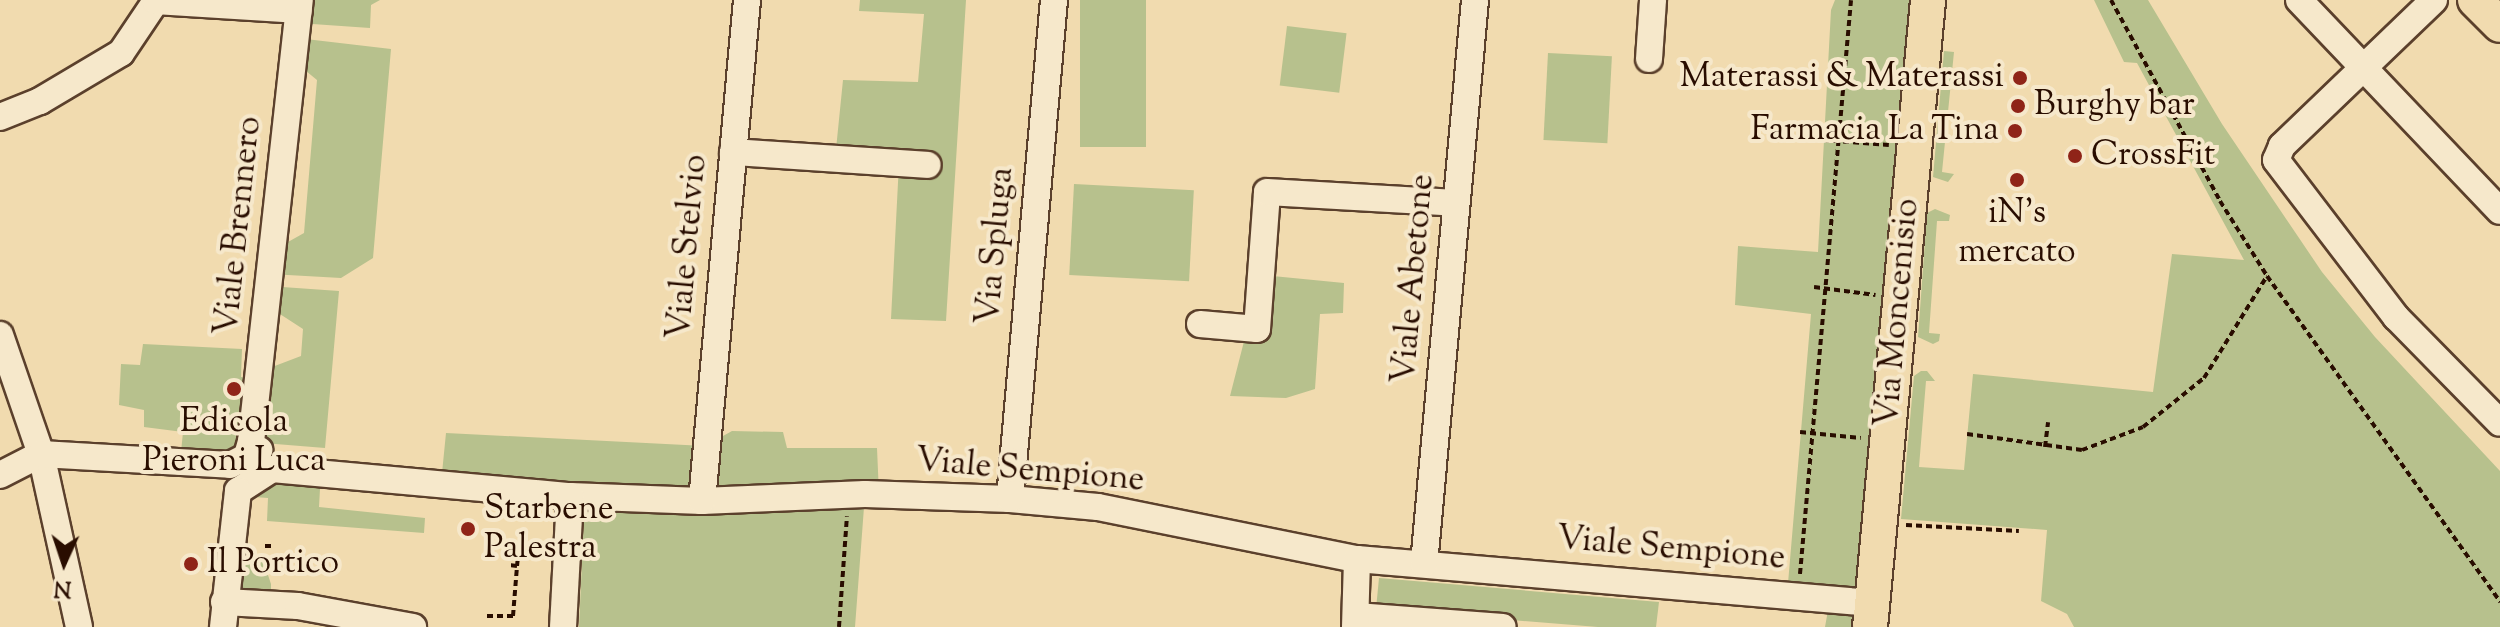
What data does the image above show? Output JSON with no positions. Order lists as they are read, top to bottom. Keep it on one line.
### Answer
{"streets":{"main road":["Via Moncenisio"],"street":["Viale Brennero","Via Spluga","Viale Stelvio","Viale Abetone","Viale Sempione"]},"crossings":[["Via Spluga","Viale Sempione"],["Viale Stelvio","Viale Sempione"],["Viale Abetone","Viale Sempione"],["Via Moncenisio","Viale Sempione"]],"places":["Materassi & Materassi","Burghy bar","Farmacia La Tina","CrossFit","iN's mercato","Edicola Pieroni Luca","Starbene Palestra","Il Portico"],"north":"bottom"}
